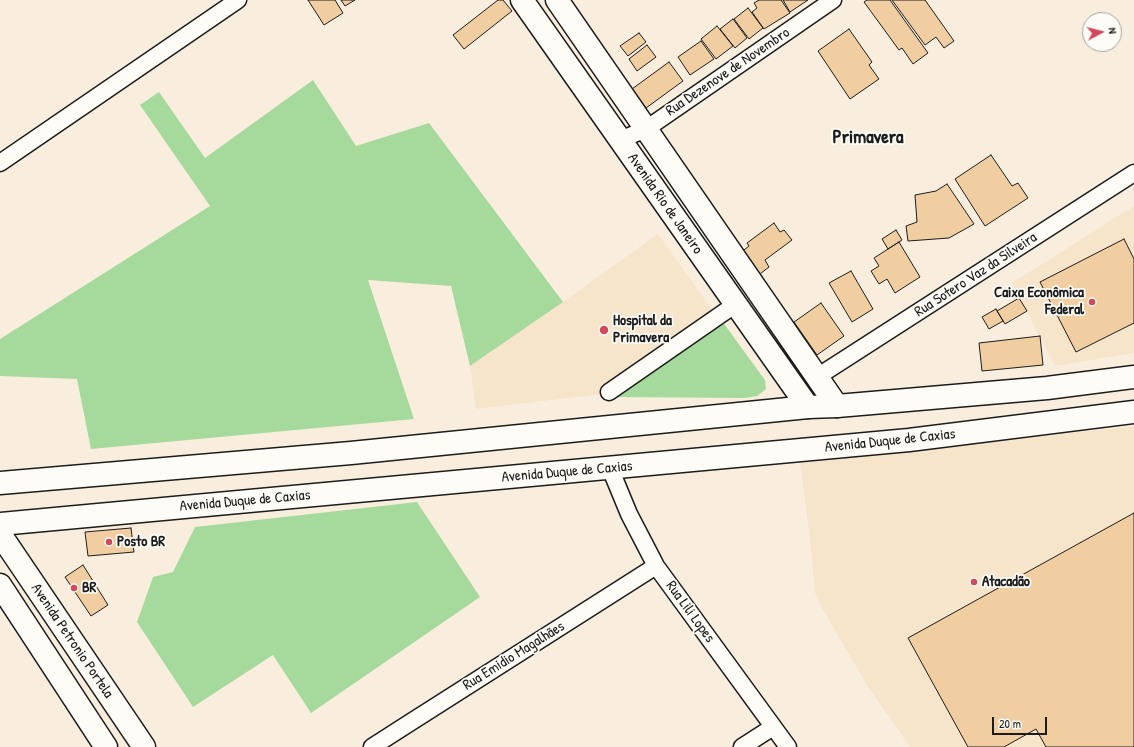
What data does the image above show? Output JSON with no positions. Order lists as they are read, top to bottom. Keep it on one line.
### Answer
{"streets":{"main road":["Avenida Rio de Janeiro","Avenida Duque de Caxias","Avenida Petronio Portela"],"street":["Rua Dezenove de Novembro","Rua Sotero Vaz da Silveira","Rua Lili Lopes","Rua Emidio Magalhães"]},"crossings":[["Rua Dezenove de Novembro","Avenida Rio de Janeiro"],["Avenida Rio de Janeiro","Rua Sotero Vaz da Silveira"],["Avenida Duque de Caxias","Rua Lili Lopes"],["Rua Lili Lopes","Rua Emidio Magalhães"]],"districts":["Primavera"],"places":["Caixa Econômica Federal","Hospital da Primavera","Posto BR","Atacadão","BR"],"scale_bar":"20 m","north":"right"}
